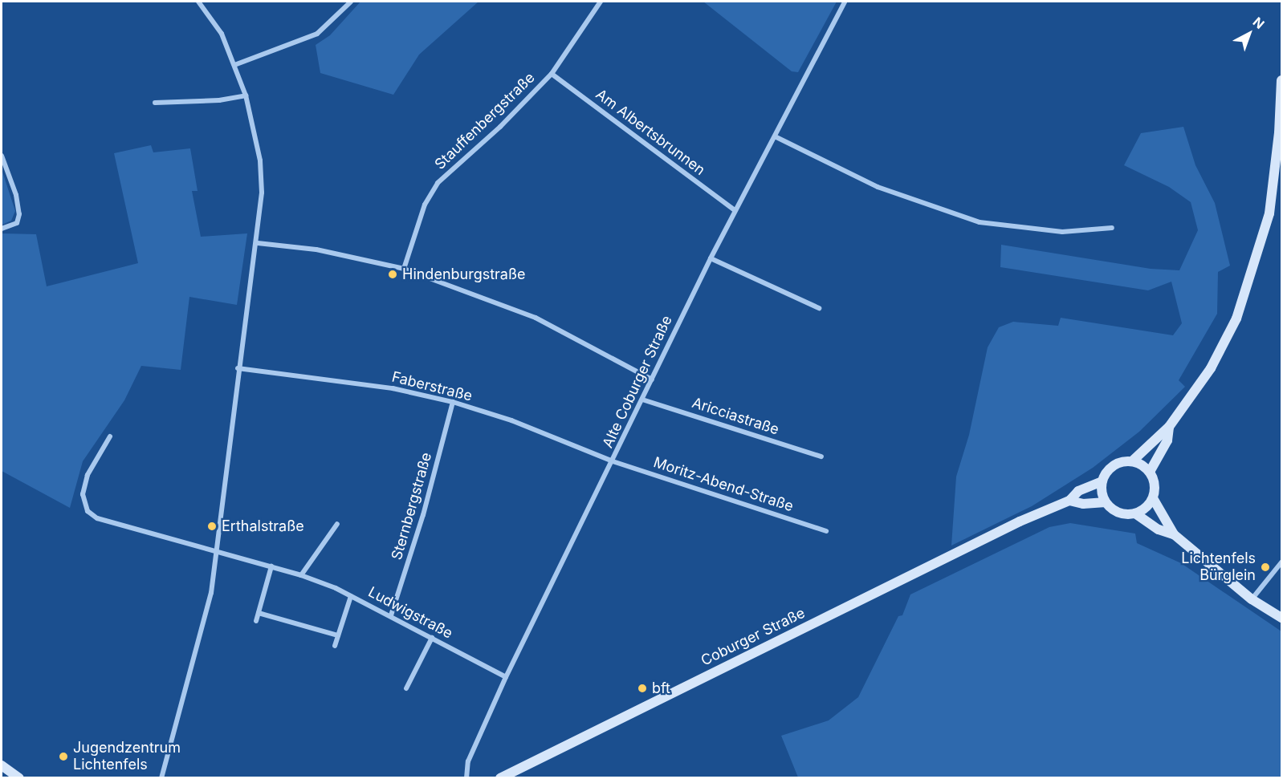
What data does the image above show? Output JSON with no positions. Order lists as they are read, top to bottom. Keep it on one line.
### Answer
{"streets":{"street":["Stauffenbergstraße","Am Albertsbrunnen","Alte Coburger Straße","Faberstraße","Aricciastraße","Moritz-Abend-Straße","Sternbergstraße","Ludwigstraße","Coburger Straße"]},"crossings":[["Stauffenbergstraße","Am Albertsbrunnen"],["Am Albertsbrunnen","Alte Coburger Straße"],["Alte Coburger Straße","Faberstraße"],["Alte Coburger Straße","Aricciastraße"],["Alte Coburger Straße","Moritz-Abend-Straße"],["Alte Coburger Straße","Ludwigstraße"],["Faberstraße","Moritz-Abend-Straße"],["Faberstraße","Sternbergstraße"],["Sternbergstraße","Ludwigstraße"]],"places":["Hindenburgstraße","Erthalstraße","Lichtenfels Bürglein","bft","Jugendzentrum Lichtenfels"],"north":"top right"}
